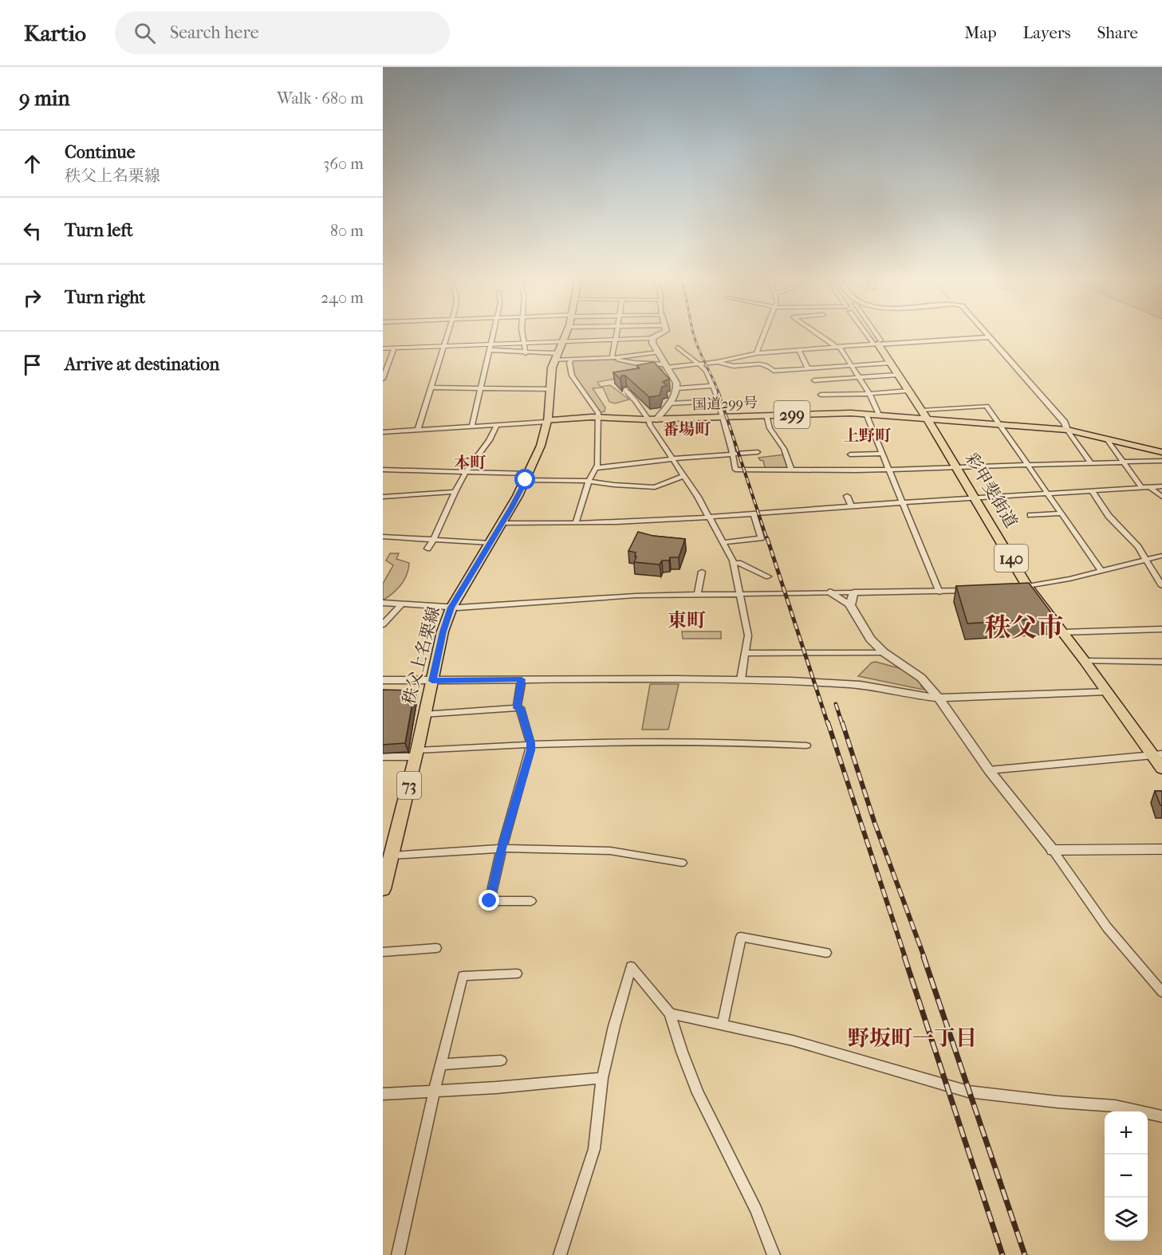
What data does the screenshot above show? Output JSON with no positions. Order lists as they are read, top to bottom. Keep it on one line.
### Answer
{"streets":{"main road":["国道299号","299","彩甲斐街道","140","秩父上名栗線","73"]},"crossings":[["国道299号","彩甲斐街道"],["国道299号","秩父上名栗線"]],"districts":["番場町","上野町","本町","東町","秩父市","野坂町一丁目"],"page":{"header":"Kartio","search":"Search here","nav":["Map","Layers","Share"],"heading":["9 min","Walk · 680 m"],"list":[["Continue","秩父上名栗線","360 m"],["Turn left","80 m"],["Turn right","240 m"],"Arrive at destination"],"map_buttons":["+","−"]}}
